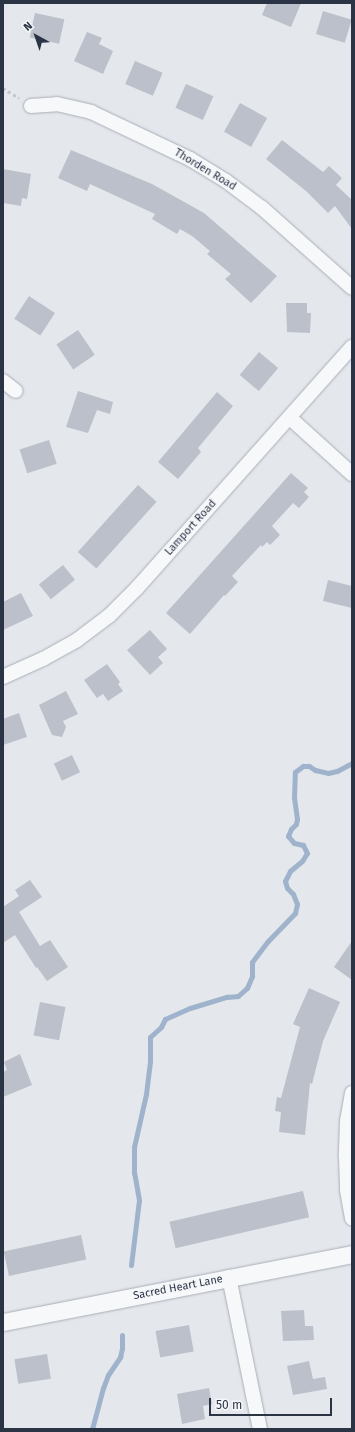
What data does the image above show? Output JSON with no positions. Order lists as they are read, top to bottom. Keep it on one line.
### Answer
{"streets":{"street":["Thorden Road","Lamport Road","Sacred Heart Lane"]},"scale_bar":"50 m","north":"top left"}
